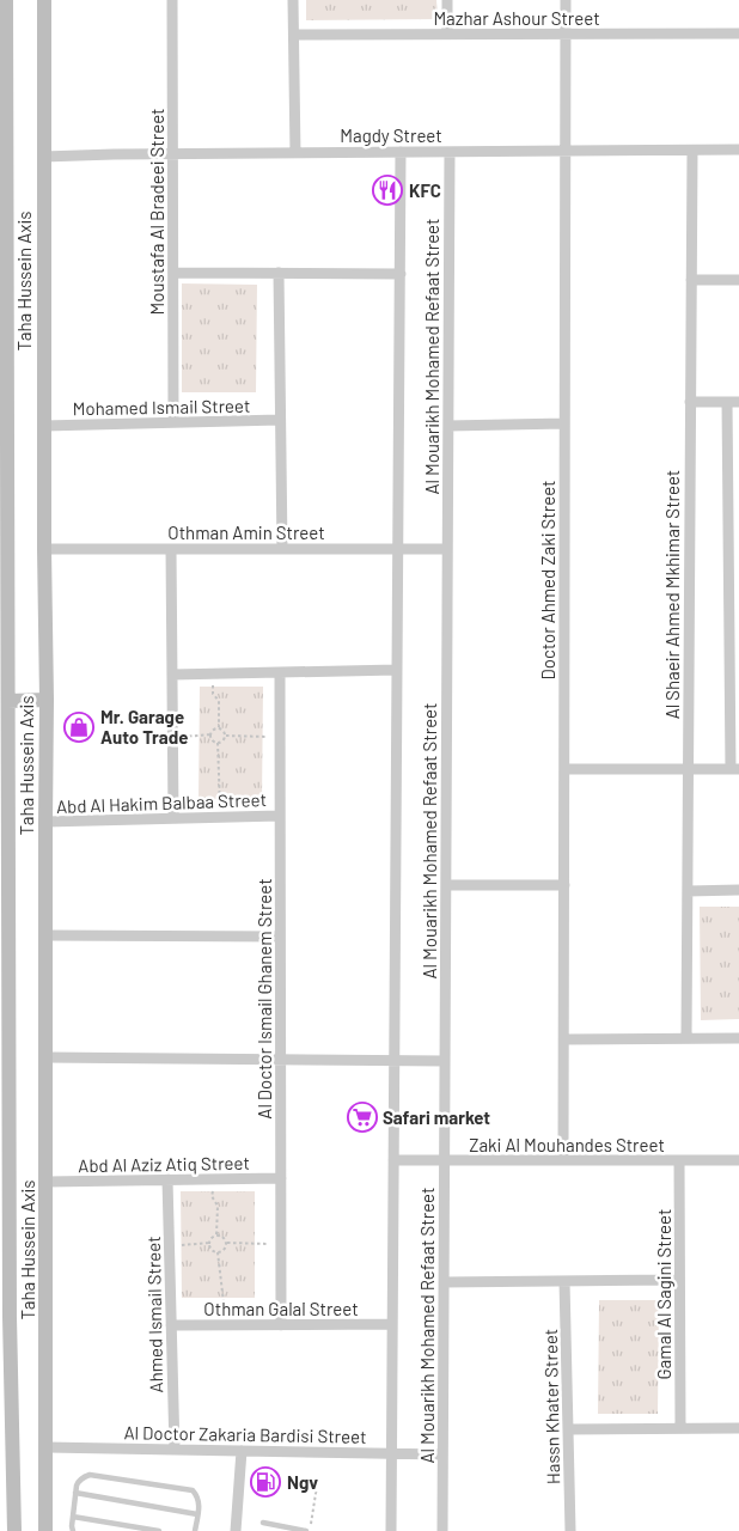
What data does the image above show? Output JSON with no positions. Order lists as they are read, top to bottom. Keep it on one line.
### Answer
{"streets":{"street":["Mazhar Ashour Street","Magdy Street","Moustafa Al Bradeei Street","Taha Hussein Axis","Al Mouarikh Mohamed Refaat Street","Mohamed Ismail Street","Othman Amin Street","Doctor Ahmed Zaki Street","Al Shaeir Ahmed Mkhimar Street","Abd Al Hakim Balbaa Street","Al Doctor Ismail Ghanem Street","Zaki Al Mouhandes Street","Abd Al Aziz Atiq Street","Gamal Al Sagini Street","Othman Galal Street","Ahmed Ismail Street","Hassn Khater Street","Al Doctor Zakaria Bardisi Street"]},"crossings":[["Mazhar Ashour Street","Doctor Ahmed Zaki Street"],["Magdy Street","Moustafa Al Bradeei Street"],["Magdy Street","Taha Hussein Axis"],["Magdy Street","Al Mouarikh Mohamed Refaat Street"],["Magdy Street","Doctor Ahmed Zaki Street"],["Magdy Street","Al Shaeir Ahmed Mkhimar Street"],["Moustafa Al Bradeei Street","Mohamed Ismail Street"],["Taha Hussein Axis","Mohamed Ismail Street"],["Taha Hussein Axis","Othman Amin Street"],["Taha Hussein Axis","Abd Al Hakim Balbaa Street"],["Taha Hussein Axis","Abd Al Aziz Atiq Street"],["Taha Hussein Axis","Al Doctor Zakaria Bardisi Street"],["Al Mouarikh Mohamed Refaat Street","Othman Amin Street"],["Al Mouarikh Mohamed Refaat Street","Zaki Al Mouhandes Street"],["Al Mouarikh Mohamed Refaat Street","Othman Galal Street"],["Al Mouarikh Mohamed Refaat Street","Al Doctor Zakaria Bardisi Street"],["Doctor Ahmed Zaki Street","Zaki Al Mouhandes Street"],["Abd Al Hakim Balbaa Street","Al Doctor Ismail Ghanem Street"],["Al Doctor Ismail Ghanem Street","Abd Al Aziz Atiq Street"],["Al Doctor Ismail Ghanem Street","Othman Galal Street"],["Zaki Al Mouhandes Street","Gamal Al Sagini Street"],["Abd Al Aziz Atiq Street","Ahmed Ismail Street"],["Othman Galal Street","Ahmed Ismail Street"],["Ahmed Ismail Street","Al Doctor Zakaria Bardisi Street"]],"places":{"restaurant":["KFC"],"shop":["Mr. Garage Auto Trade"],"supermarket":["Safari market"],"fuel station":["Ngv"]}}
